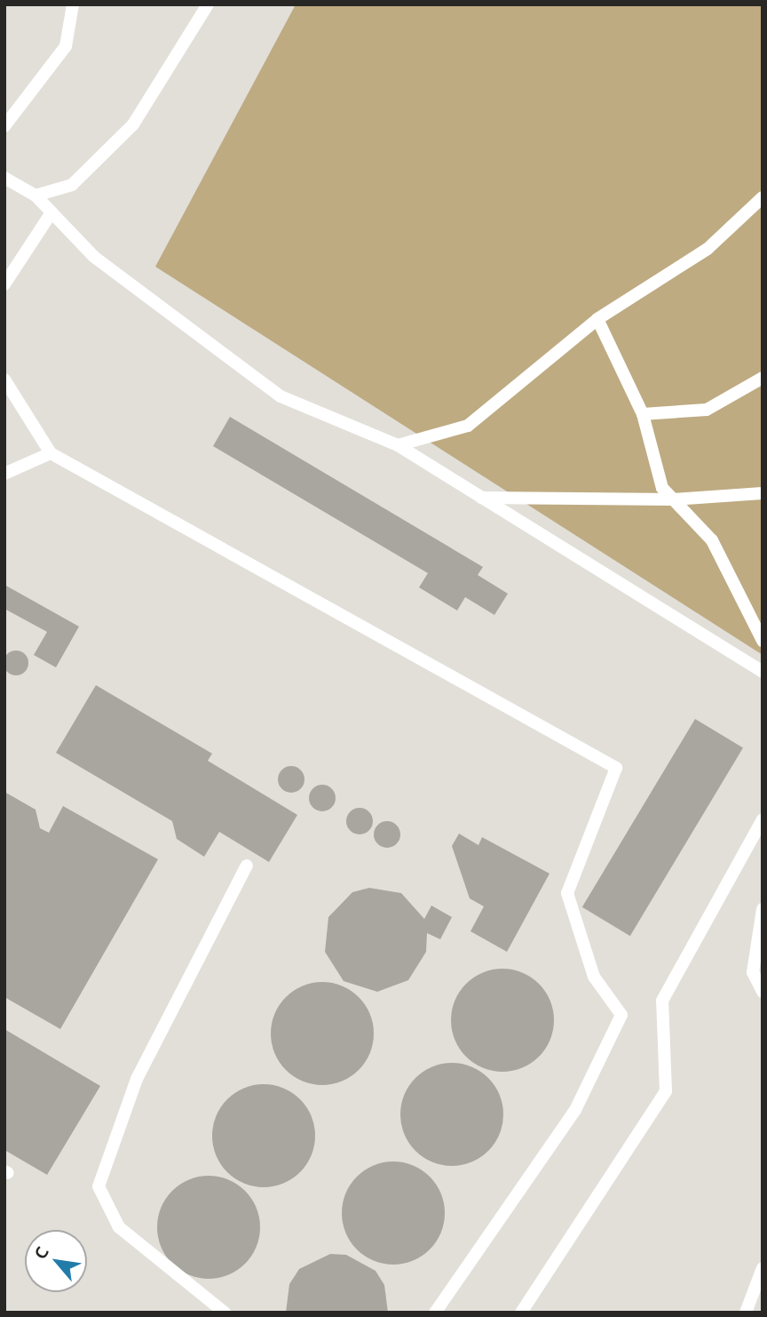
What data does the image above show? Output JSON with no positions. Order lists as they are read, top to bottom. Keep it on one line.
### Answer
{"north":"top left"}
